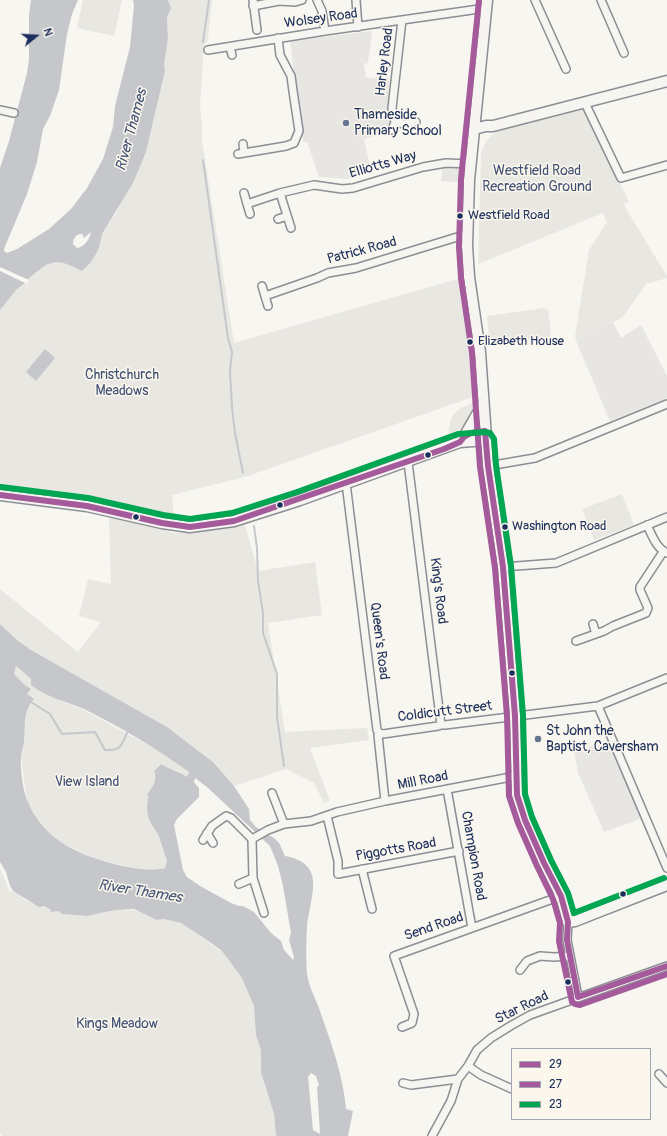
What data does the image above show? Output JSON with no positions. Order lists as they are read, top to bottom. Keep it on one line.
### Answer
{"streets":{"street":["Wolsey Road","Harley Road","Elliotts Way","Patrick Road","King's Road","Queen's Road","Coldicutt Street","Mill Road","Piggotts Road","Champion Road","Send Road","Star Road"]},"crossings":[["Wolsey Road","Harley Road"],["King's Road","Coldicutt Street"],["Queen's Road","Coldicutt Street"],["Queen's Road","Mill Road"],["Mill Road","Piggotts Road"],["Mill Road","Champion Road"],["Piggotts Road","Champion Road"],["Champion Road","Send Road"]],"water":["River Thames"],"parks":["Westfield Road Recreation Ground","Christchurch Meadows","View Island","Kings Meadow"],"places":["Thameside Primary School","Westfield Road","Elizabeth House","Washington Road","St John the Baptist, Caversham"],"lines":["transit line 27","transit line 29","transit line 23"],"legend":["29","27","23"],"north":"right"}
